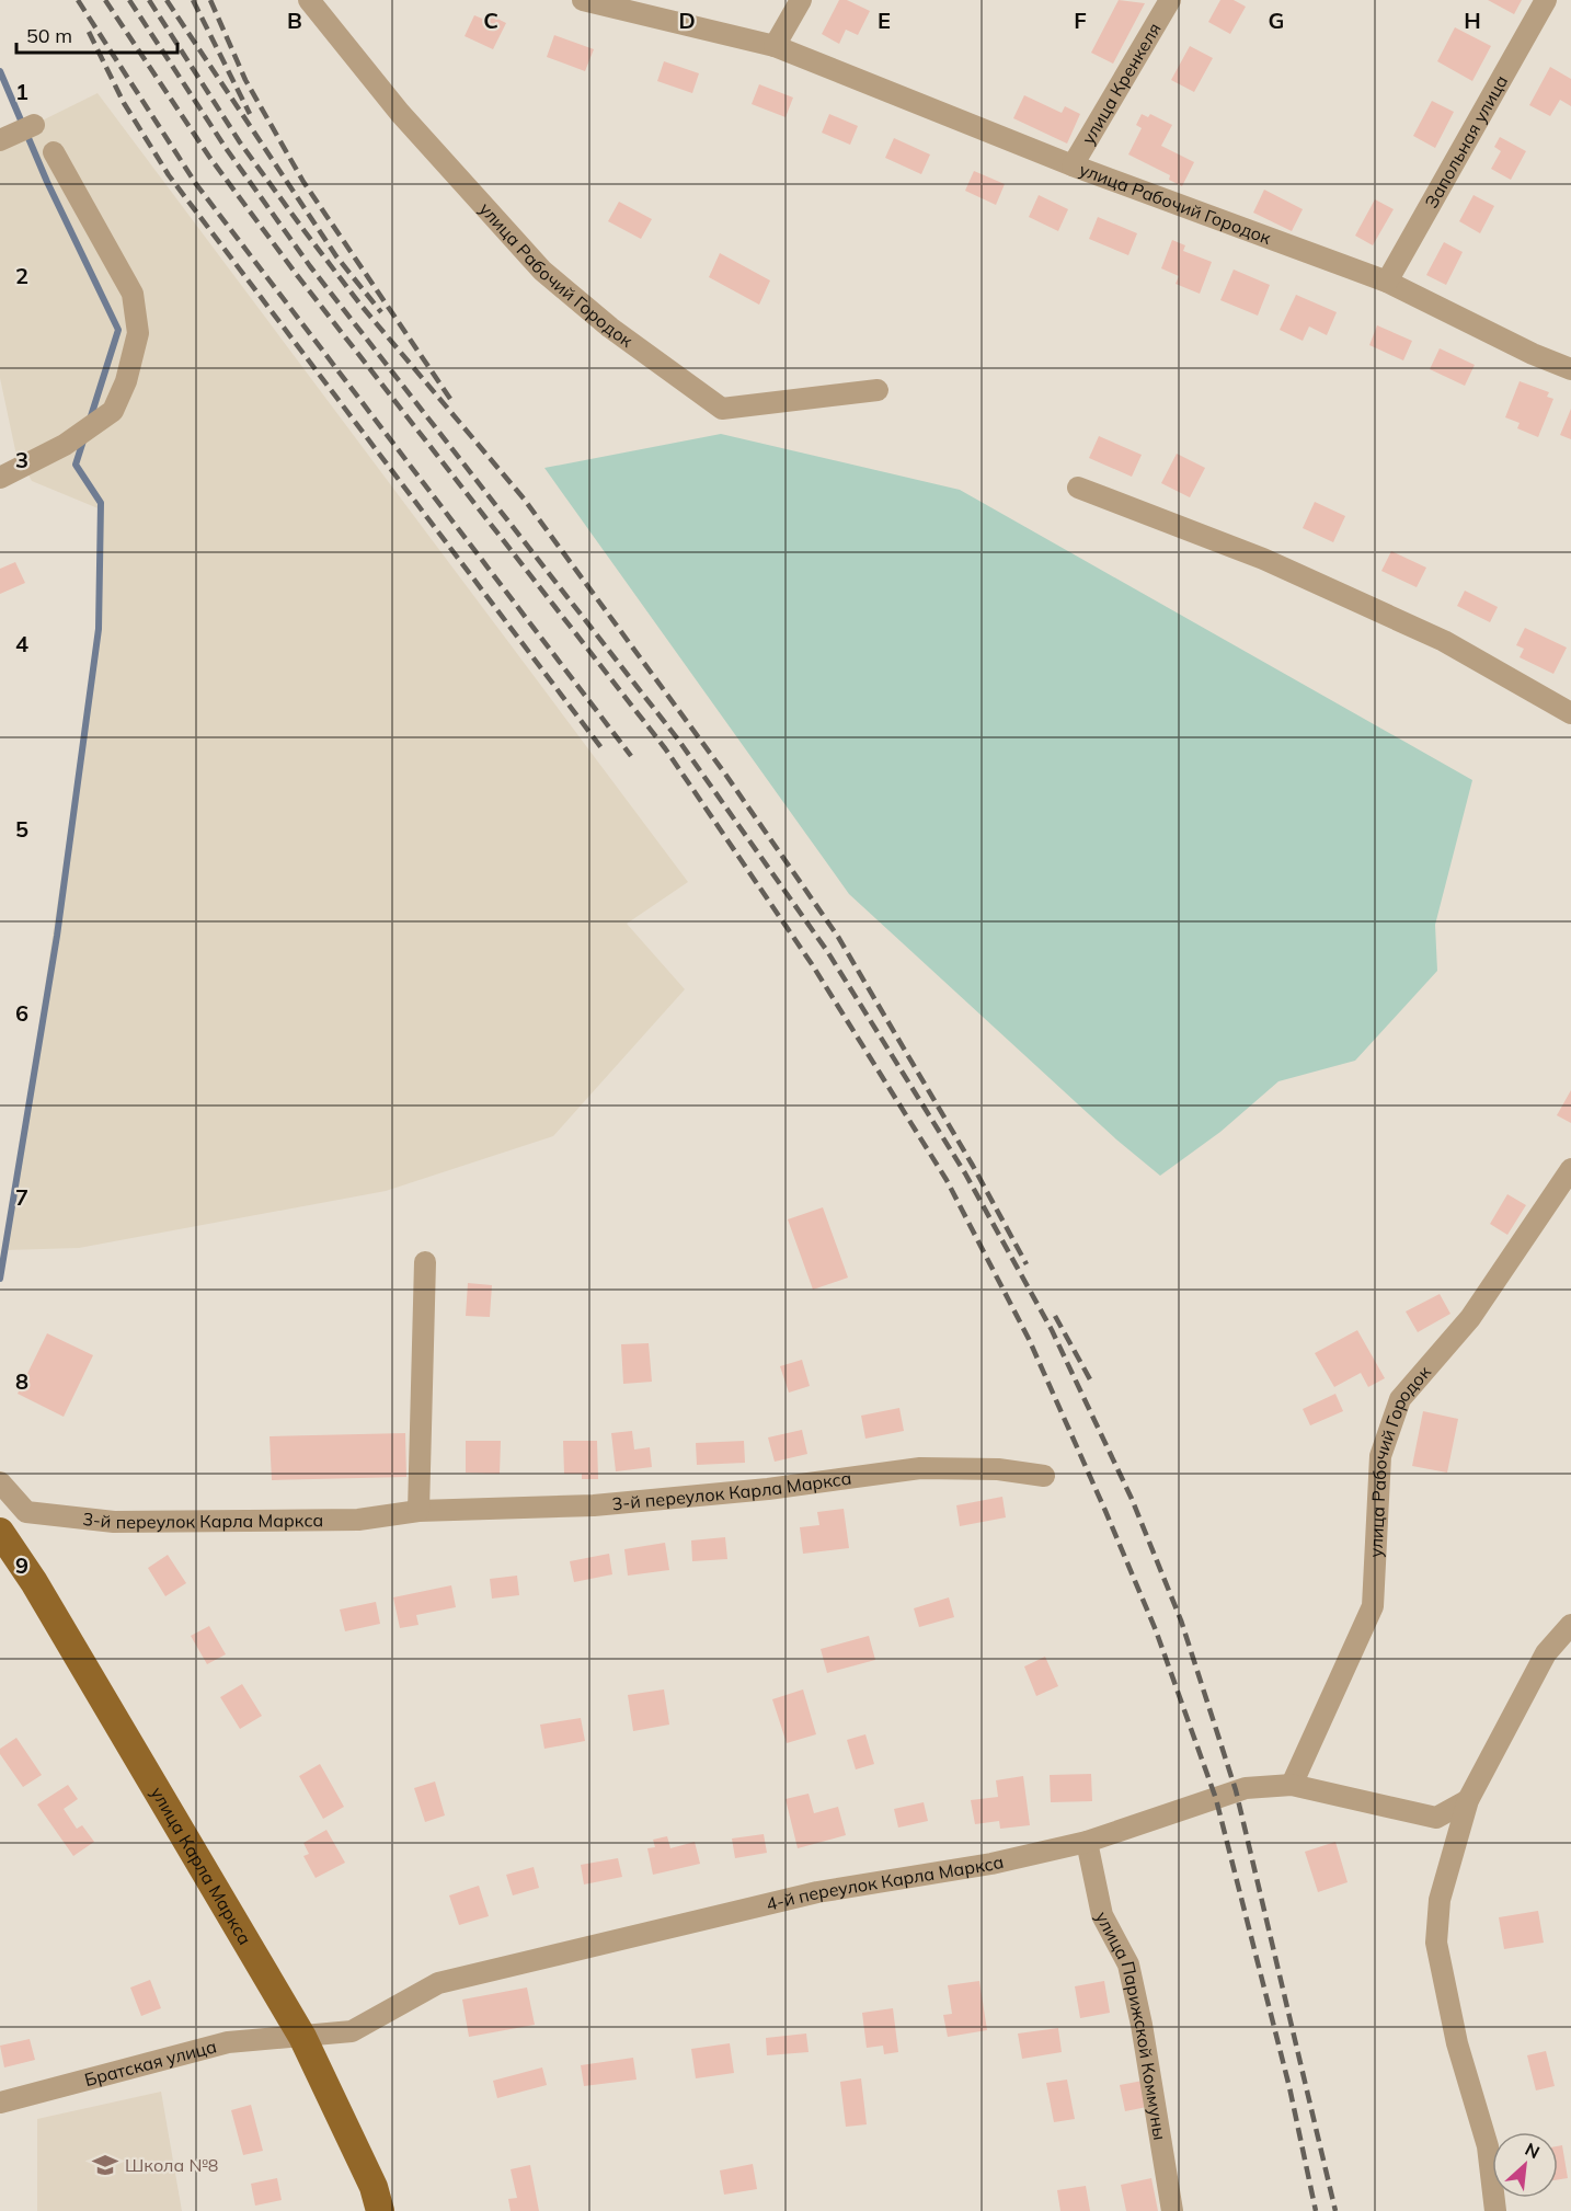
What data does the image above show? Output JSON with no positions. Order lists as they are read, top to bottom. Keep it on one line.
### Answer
{"streets":{"main road":["улица Карла Маркса"],"street":["улица Кренкеля","Запольная улица","улица Рабочий Городок","3-й переулок Карла Маркса","4-й переулок Карла Маркса","улица Парижской Коммуны","Братская улица"]},"crossings":[["улица Кренкеля","улица Рабочий Городок"],["Запольная улица","улица Рабочий Городок"],["улица Рабочий Городок","4-й переулок Карла Маркса"],["улица Карла Маркса","4-й переулок Карла Маркса"],["улица Карла Маркса","Братская улица"],["4-й переулок Карла Маркса","улица Парижской Коммуны"],["4-й переулок Карла Маркса","Братская улица"]],"places":{"school or university":["Школа №8"]},"scale_bar":"50 m","north":"top right","grid":{"columns":["B","C","D","E","F","G","H"],"rows":["1","2","3","4","5","6","7","8","9"]}}
